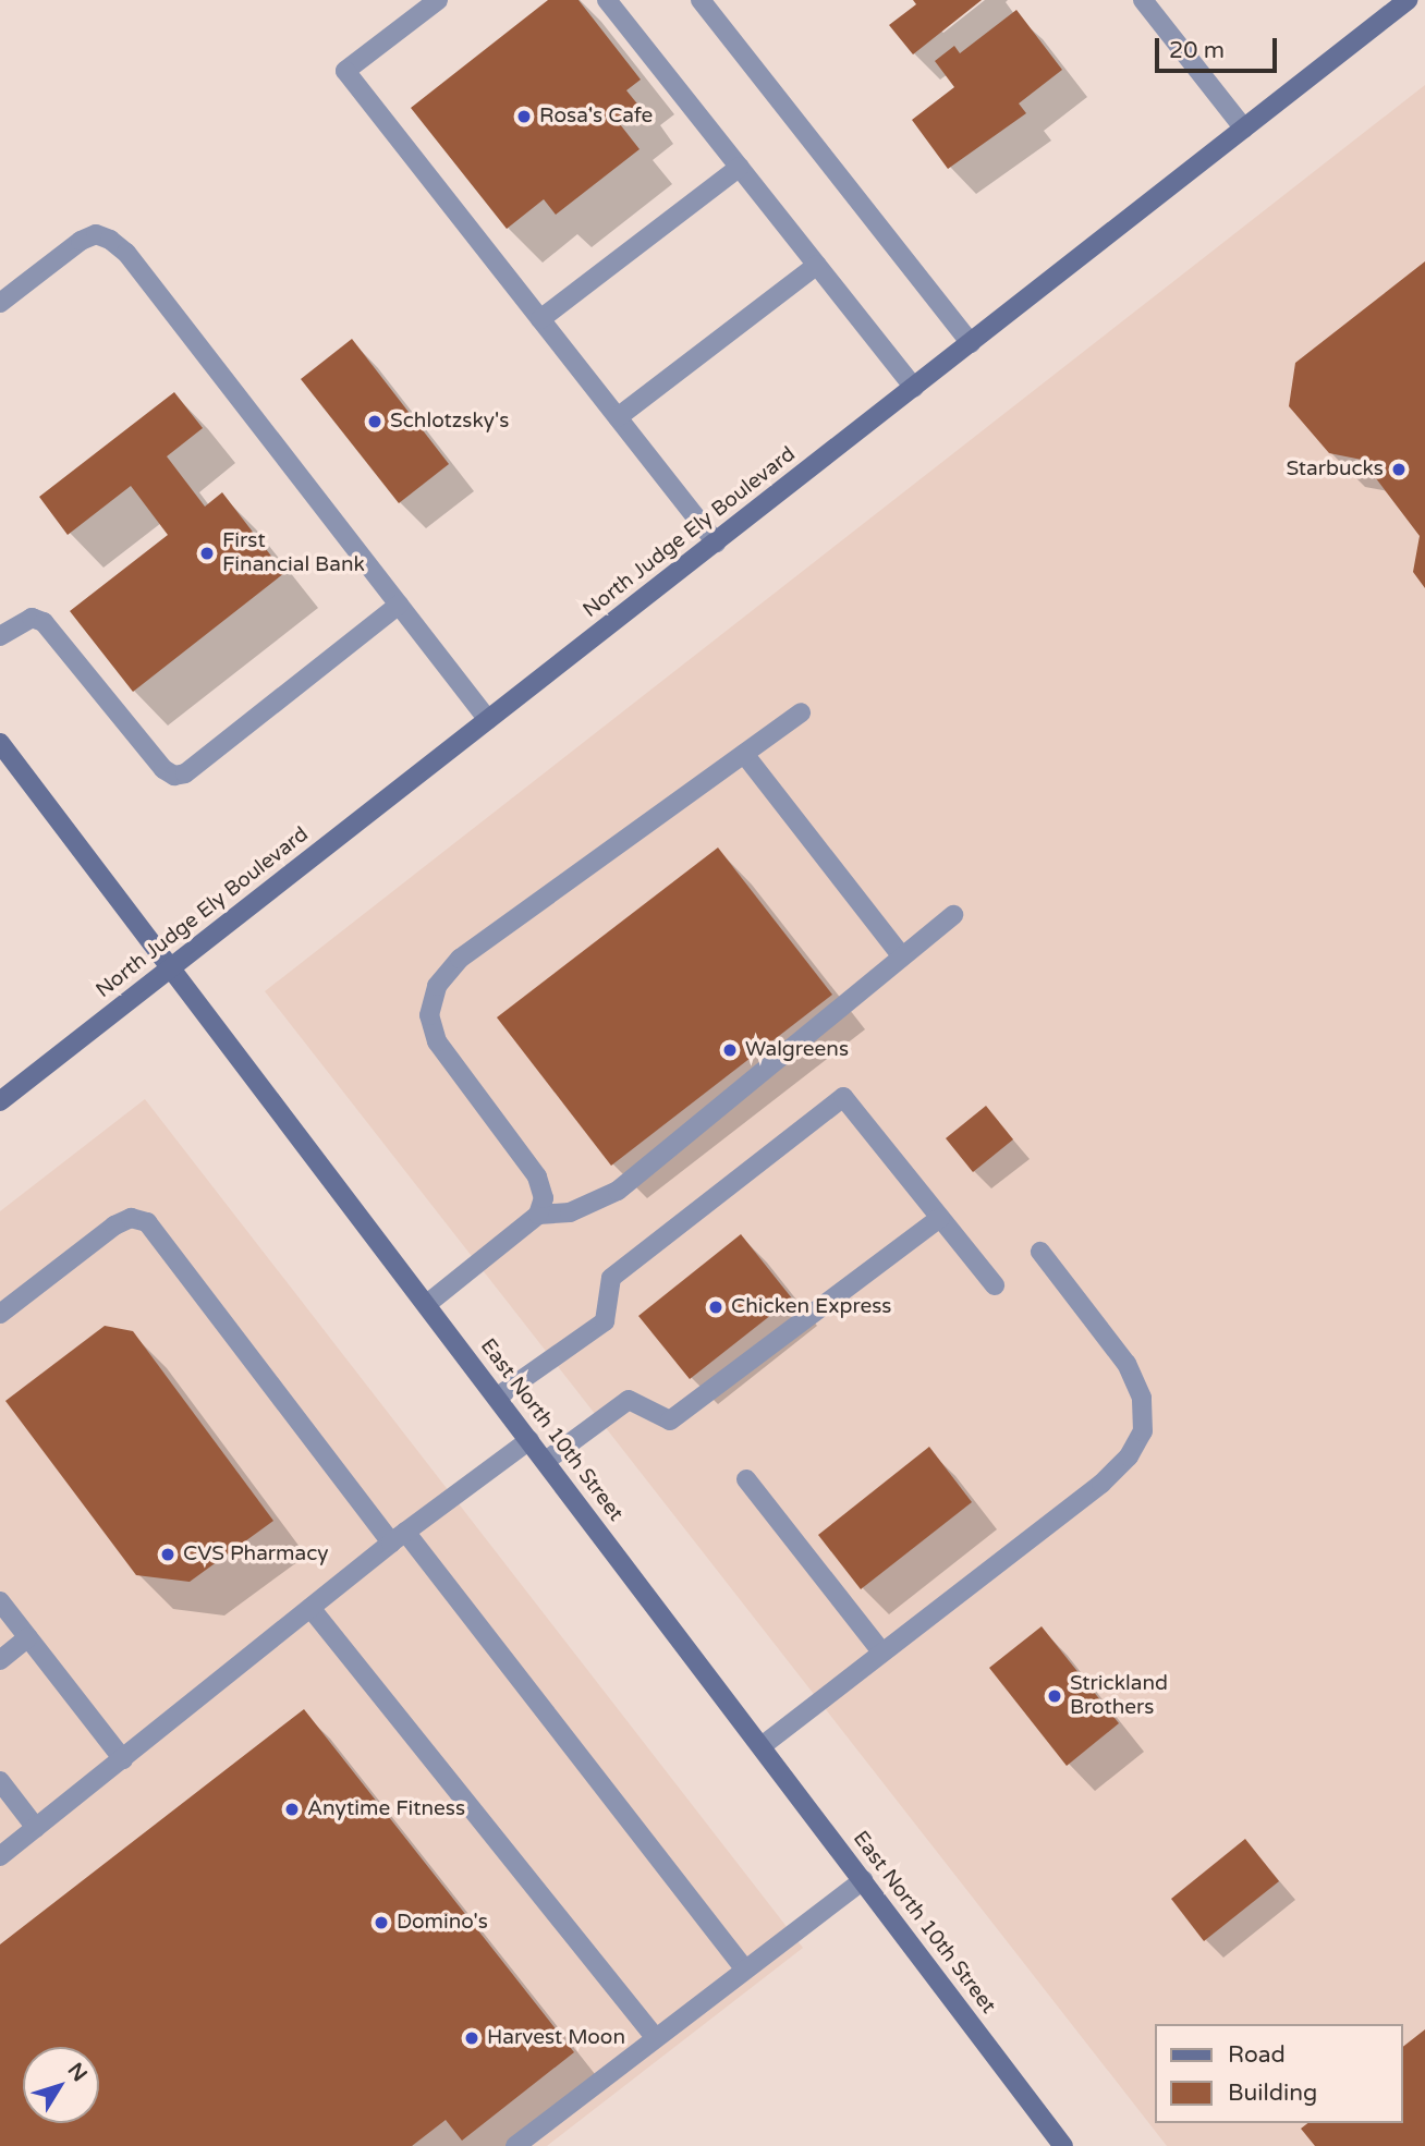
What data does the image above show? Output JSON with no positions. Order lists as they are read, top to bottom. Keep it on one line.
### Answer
{"streets":{"main road":["North Judge Ely Boulevard","East North 10th Street"]},"crossings":[["North Judge Ely Boulevard","East North 10th Street"]],"places":["Rosa's Cafe","Schlotzsky's","Starbucks","First Financial Bank","Walgreens","Chicken Express","CVS Pharmacy","Strickland Brothers","Anytime Fitness","Domino's","Harvest Moon"],"legend":["Road","Building"],"scale_bar":"20 m","north":"top right"}
